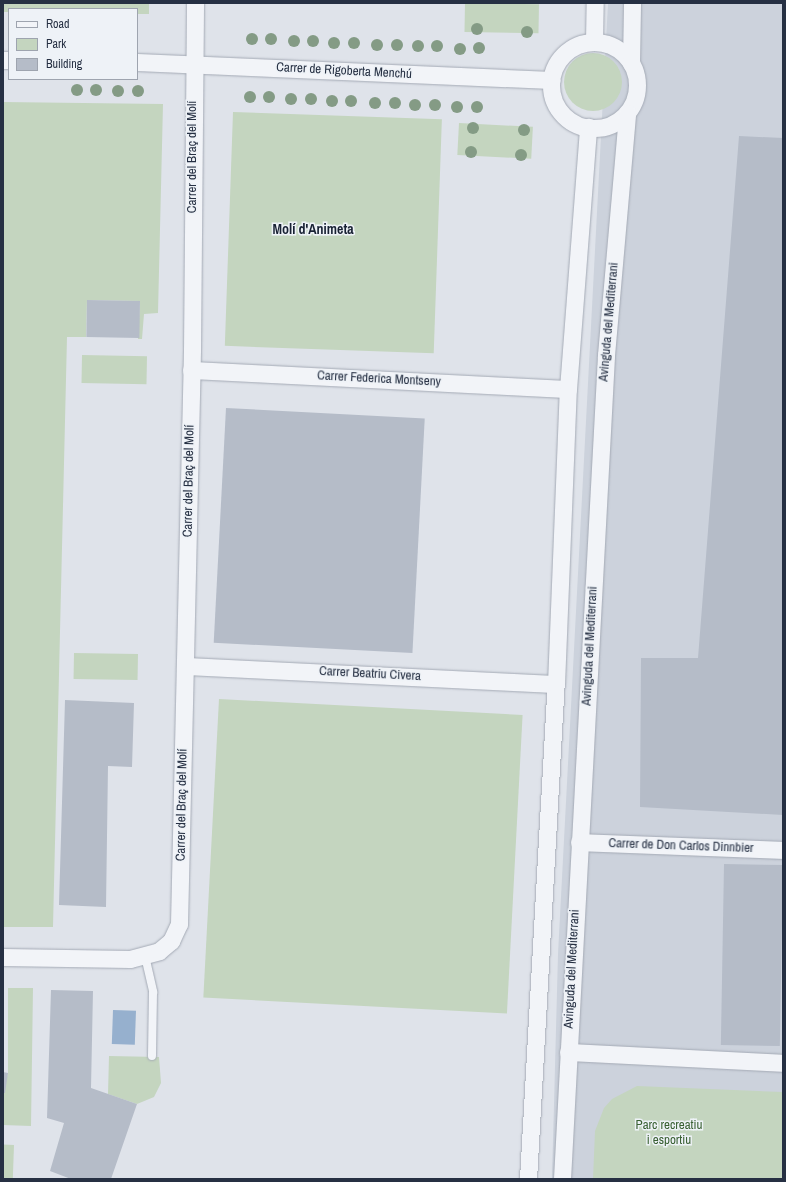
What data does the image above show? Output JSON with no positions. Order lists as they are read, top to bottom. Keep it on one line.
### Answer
{"streets":{"street":["Carrer de Rigoberta Menchú","Carrer del Braç del Molí","Avinguda del Mediterrani","Carrer Federica Montseny","Carrer Beatriu Civera","Carrer de Don Carlos Dinnbier"]},"crossings":[["Carrer de Rigoberta Menchú","Carrer del Braç del Molí"],["Carrer de Rigoberta Menchú","Avinguda del Mediterrani"],["Carrer del Braç del Molí","Carrer Federica Montseny"],["Carrer del Braç del Molí","Carrer Beatriu Civera"],["Avinguda del Mediterrani","Carrer de Don Carlos Dinnbier"]],"districts":["Molí d'Animeta"],"parks":["Parc recreatiu i esportiu"],"legend":["Road","Park","Building"]}
